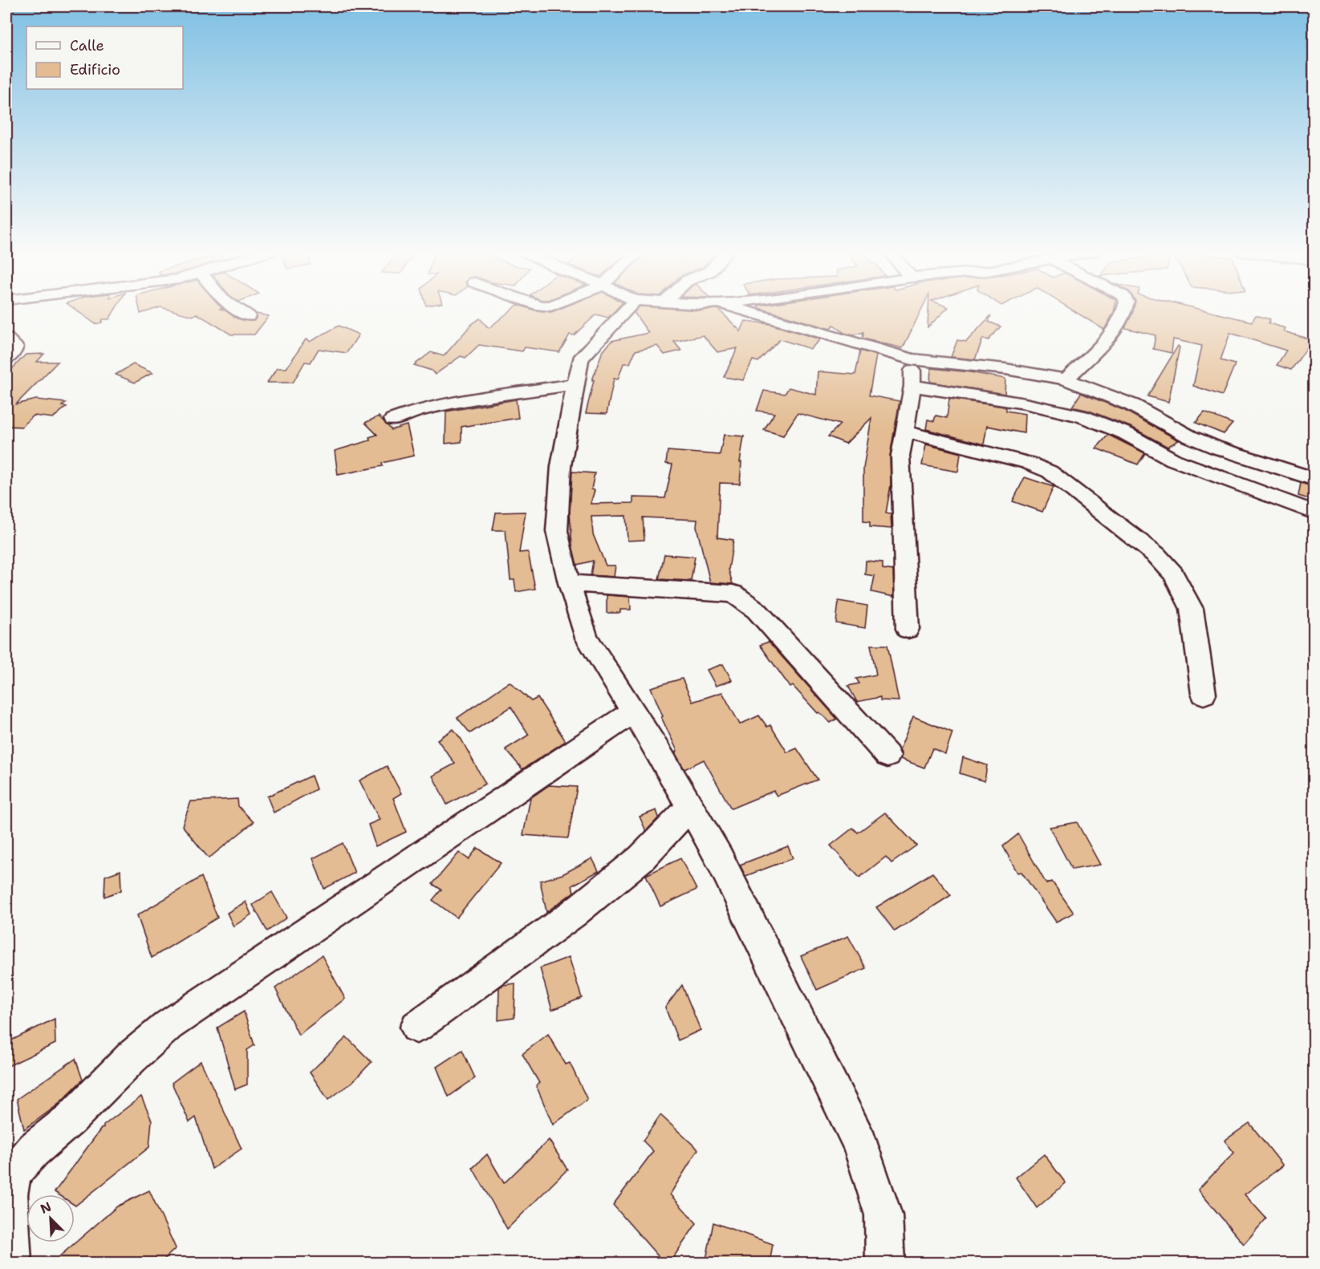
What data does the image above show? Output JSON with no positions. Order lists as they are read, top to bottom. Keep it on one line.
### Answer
{"legend":["Calle","Edificio"],"north":"top left"}
